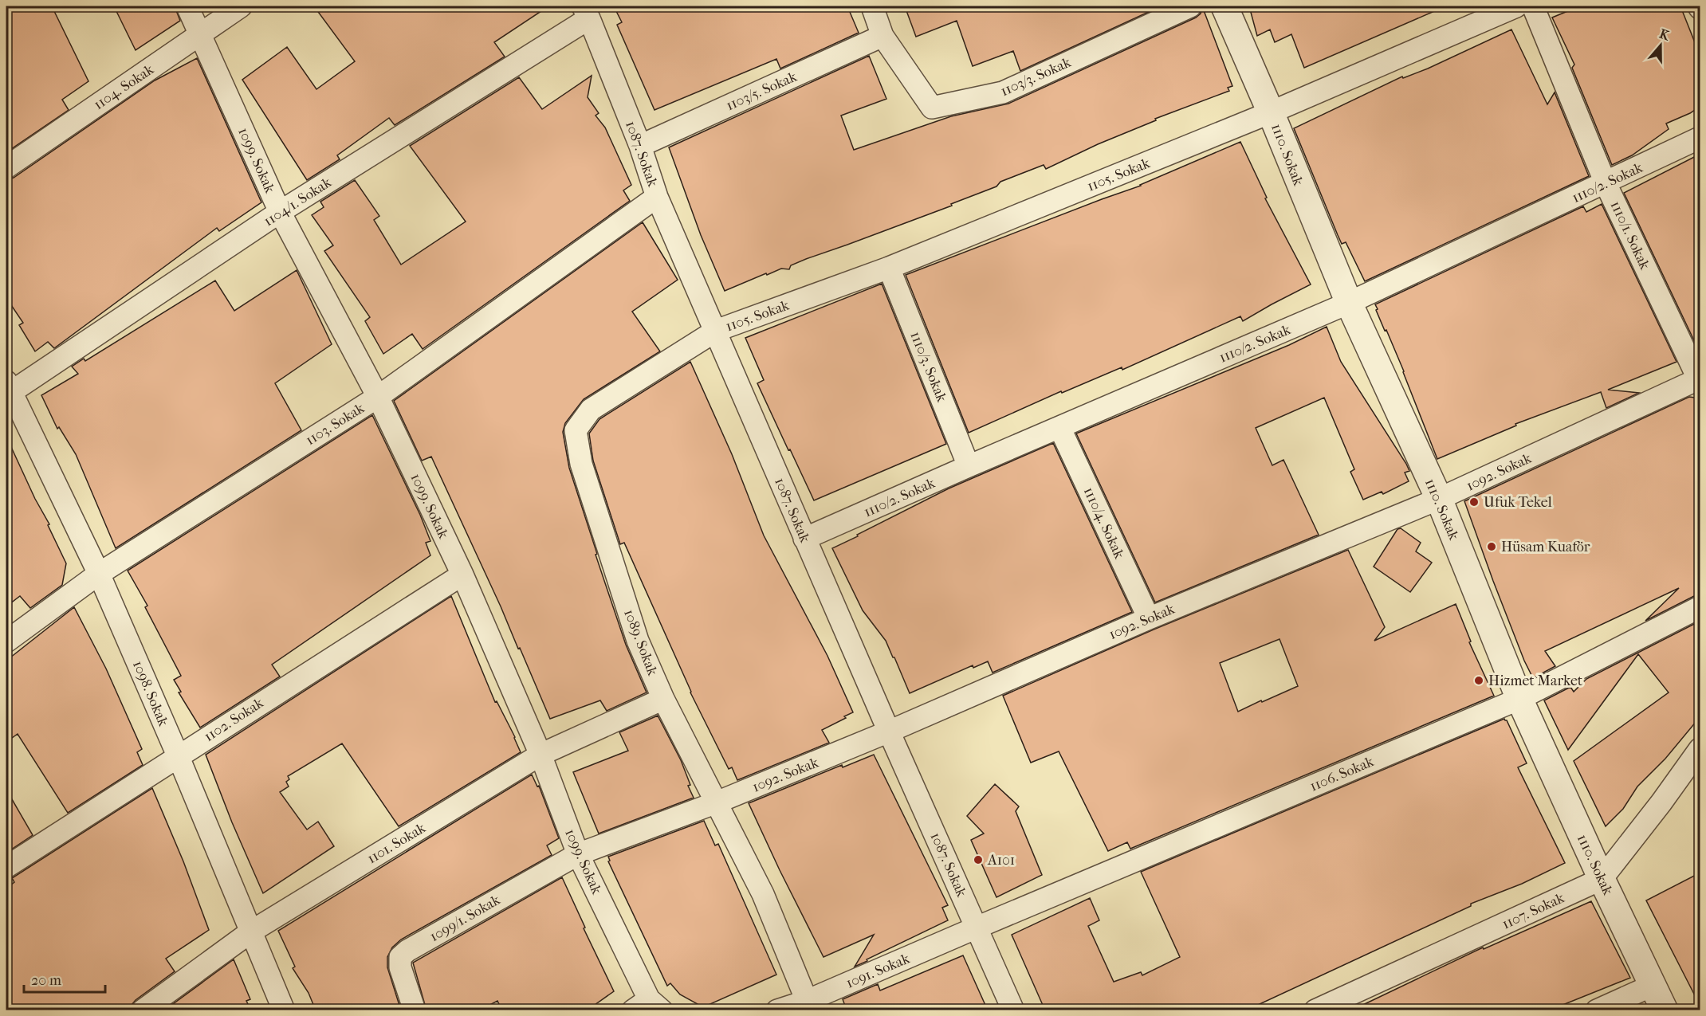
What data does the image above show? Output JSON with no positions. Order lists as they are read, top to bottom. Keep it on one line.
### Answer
{"streets":{"street":["1103/3. Sokak","1104. Sokak","1103/5. Sokak","1087. Sokak","1110. Sokak","1099. Sokak","1105. Sokak","1110/2. Sokak","1104/1. Sokak","1110/1. Sokak","1110/3. Sokak","1103. Sokak","1092. Sokak","1110/4. Sokak","1089. Sokak","1098. Sokak","1102. Sokak","1106. Sokak","1101. Sokak","1107. Sokak","1099/1. Sokak","1091. Sokak"]},"crossings":[["1103/3. Sokak","1103/5. Sokak"],["1104. Sokak","1099. Sokak"],["1103/5. Sokak","1087. Sokak"],["1087. Sokak","1105. Sokak"],["1087. Sokak","1110/2. Sokak"],["1087. Sokak","1104/1. Sokak"],["1087. Sokak","1103. Sokak"],["1087. Sokak","1092. Sokak"],["1087. Sokak","1089. Sokak"],["1087. Sokak","1106. Sokak"],["1087. Sokak","1091. Sokak"],["1110. Sokak","1105. Sokak"],["1110. Sokak","1110/2. Sokak"],["1110. Sokak","1092. Sokak"],["1110. Sokak","1106. Sokak"],["1110. Sokak","1107. Sokak"],["1099. Sokak","1104/1. Sokak"],["1099. Sokak","1103. Sokak"],["1099. Sokak","1092. Sokak"],["1099. Sokak","1102. Sokak"],["1099. Sokak","1101. Sokak"],["1099. Sokak","1099/1. Sokak"],["1105. Sokak","1110/3. Sokak"],["1105. Sokak","1089. Sokak"],["1110/2. Sokak","1110/1. Sokak"],["1110/2. Sokak","1110/3. Sokak"],["1110/2. Sokak","1110/4. Sokak"],["1104/1. Sokak","1098. Sokak"],["1110/1. Sokak","1092. Sokak"],["1103. Sokak","1098. Sokak"],["1092. Sokak","1110/4. Sokak"],["1092. Sokak","1089. Sokak"],["1092. Sokak","1099/1. Sokak"],["1089. Sokak","1101. Sokak"],["1089. Sokak","1091. Sokak"],["1098. Sokak","1102. Sokak"],["1098. Sokak","1101. Sokak"],["1106. Sokak","1091. Sokak"]],"places":["Ufuk Tekel","Hüsam Kuaför","Hizmet Market","A101"],"scale_bar":"20 m","north":"top"}
